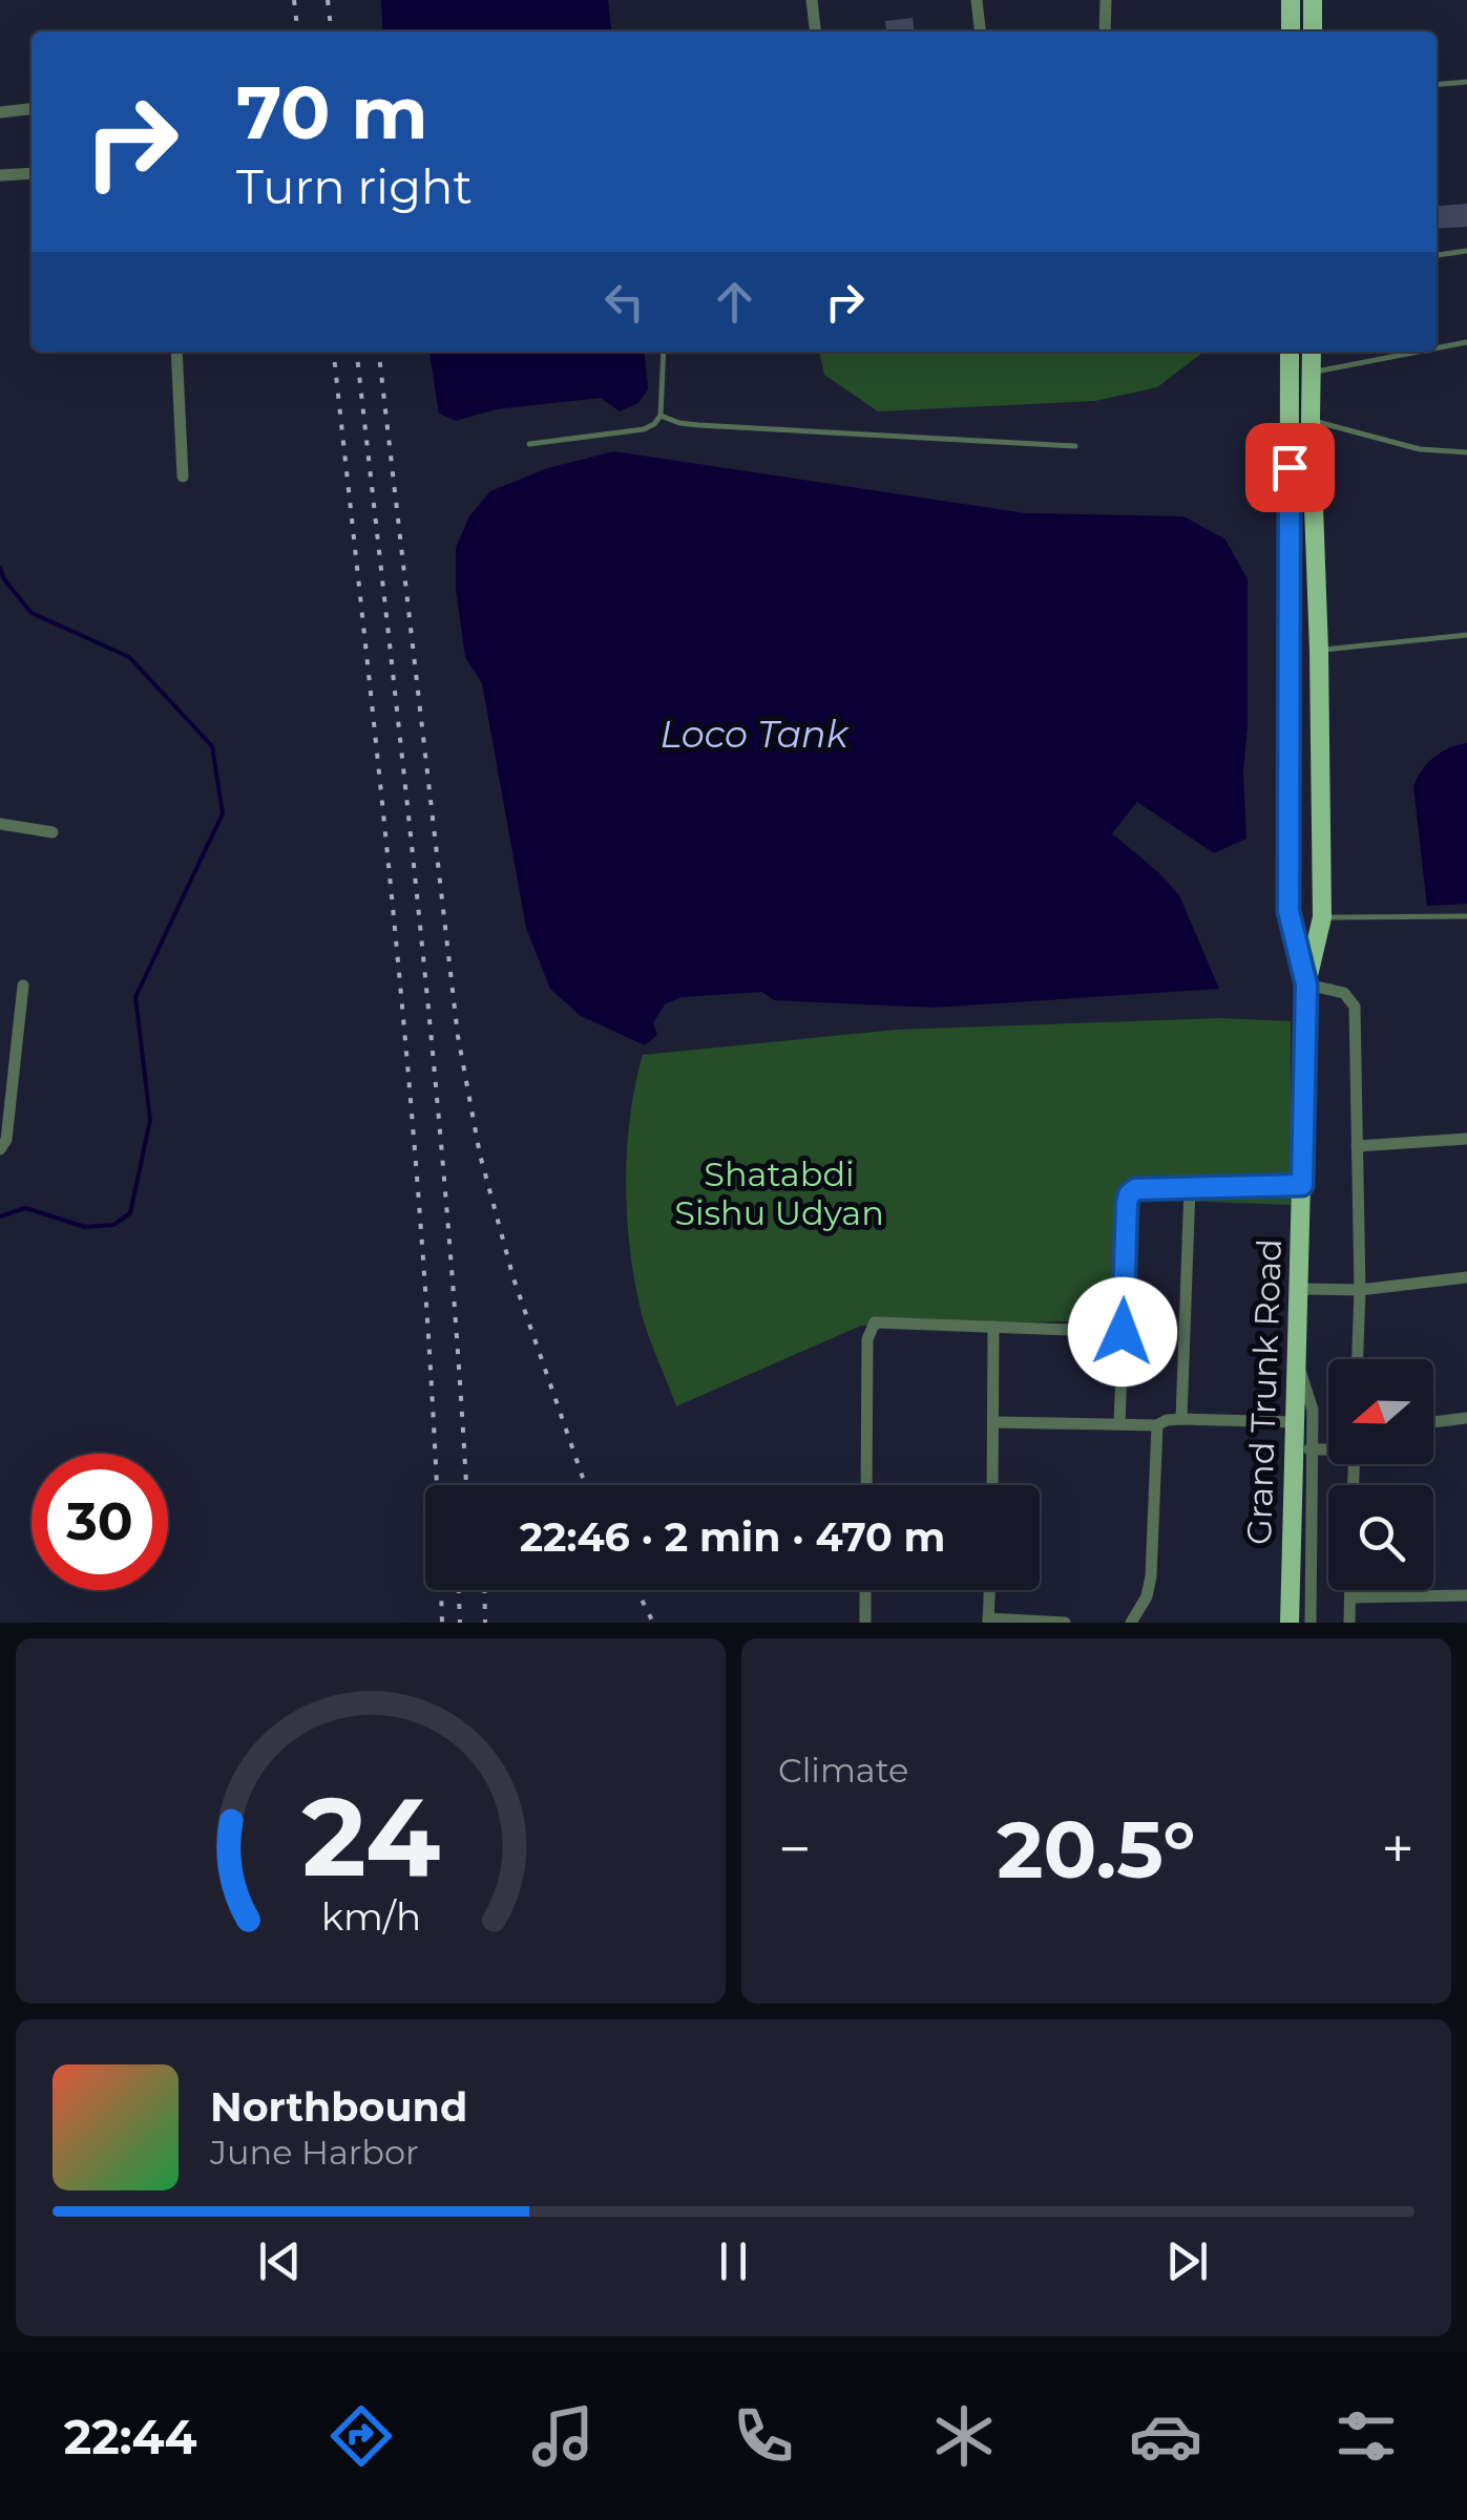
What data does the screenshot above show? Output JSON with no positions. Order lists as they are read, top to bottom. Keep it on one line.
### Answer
{"streets":{"main road":["Grand Trunk Road"]},"water":["Loco Tank"],"parks":["Shatabdi Sishu Udyan"],"north":"left","page":{"turn":["70 m","Turn right"],"limit":"30","trip":"22:46 · 2 min · 470 m","tile":"Climate","heat":["−","20.5°","+"],"song":["Northbound","June Harbor"],"tabs":"22:44","gauge":["24","km/h"]}}
